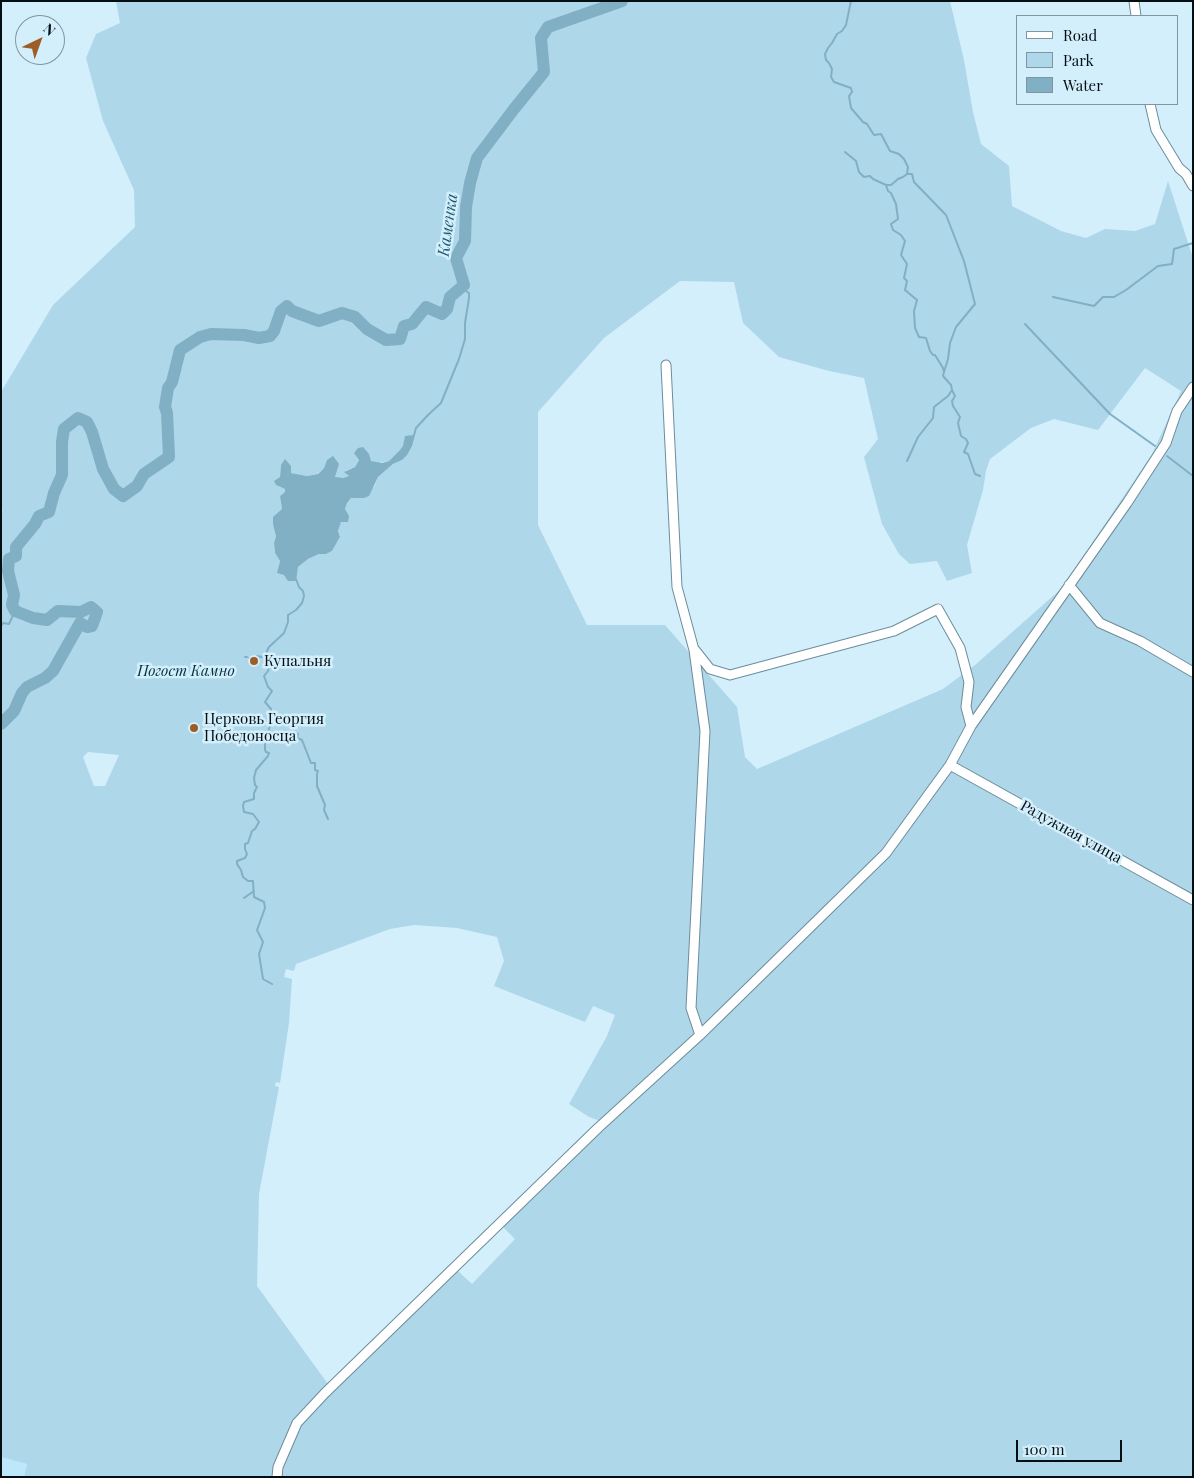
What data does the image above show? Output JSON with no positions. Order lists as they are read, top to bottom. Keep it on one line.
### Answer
{"streets":{"street":["Радужная улица"]},"water":["Каменка"],"parks":["Погост Камно"],"places":["Купальня","Церковь Георгия Победоносца"],"legend":["Road","Park","Water"],"scale_bar":"100 m","north":"top right"}
